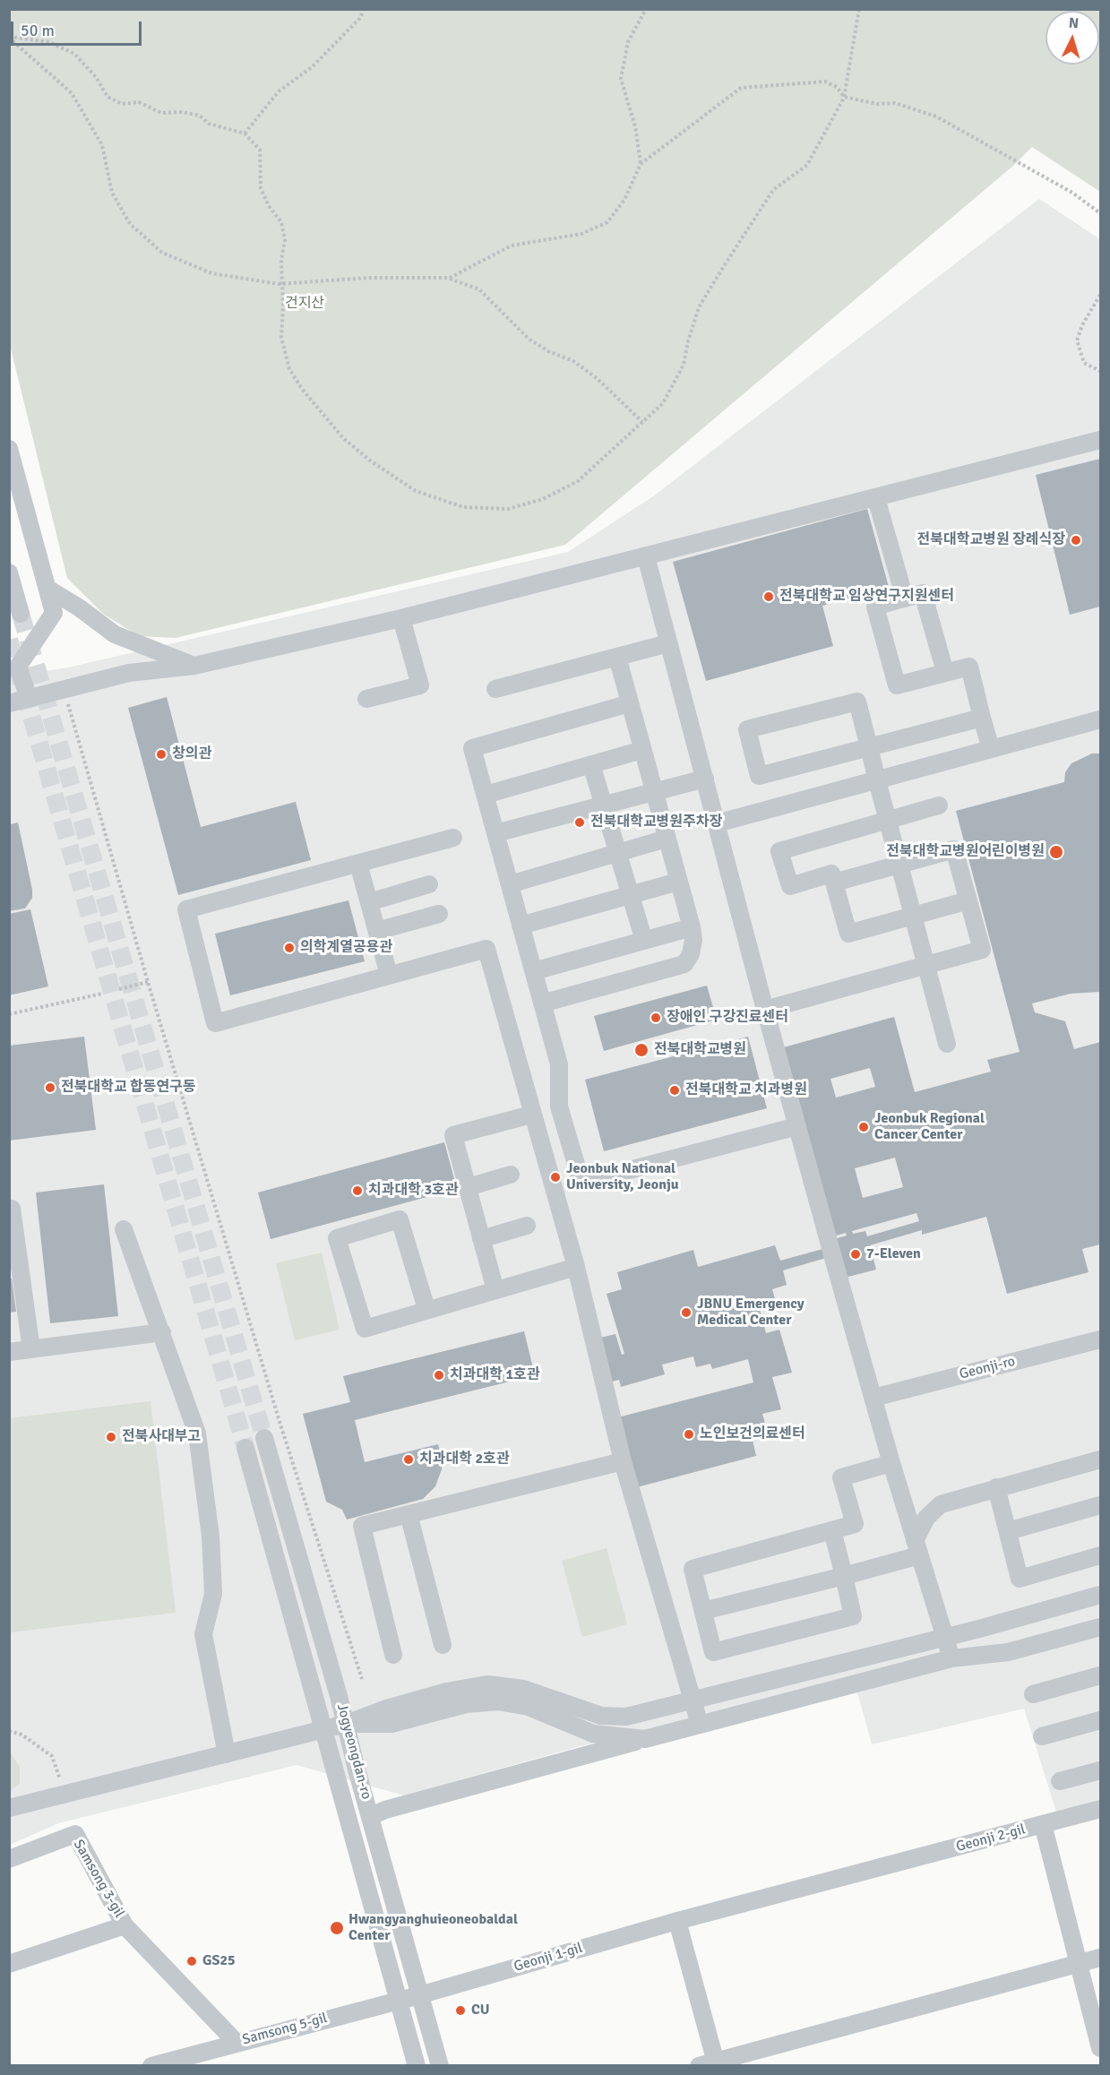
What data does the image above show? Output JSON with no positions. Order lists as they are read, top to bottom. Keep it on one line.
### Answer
{"streets":{"street":["Geonji-ro","Jogyeongdan-ro","Geonji 2-gil","Samsong 3-gil","Geonji 1-gil","Samsong 5-gil"]},"crossings":[["Jogyeongdan-ro","Geonji 1-gil"],["Jogyeongdan-ro","Samsong 5-gil"],["Geonji 2-gil","Geonji 1-gil"],["Samsong 3-gil","Samsong 5-gil"],["Geonji 1-gil","Samsong 5-gil"]],"parks":["건지산"],"places":["전북대학교병원 장례식장","전북대학교 임상연구지원센터","창의관","전북대학교병원주차장","전북대학교병원어린이병원","의학계열공용관","장애인 구강진료센터","전북대학교병원","전북대학교 합동연구동","전북대학교 치과병원","Jeonbuk Regional Cancer Center","Jeonbuk National University, Jeonju","치과대학 3호관","7-Eleven","JBNU Emergency Medical Center","치과대학 1호관","노인보건의료센터","전북사대부고","치과대학 2호관","Hwangyanghuieoneobaldal Center","GS25","CU"],"scale_bar":"50 m","north":"top"}
